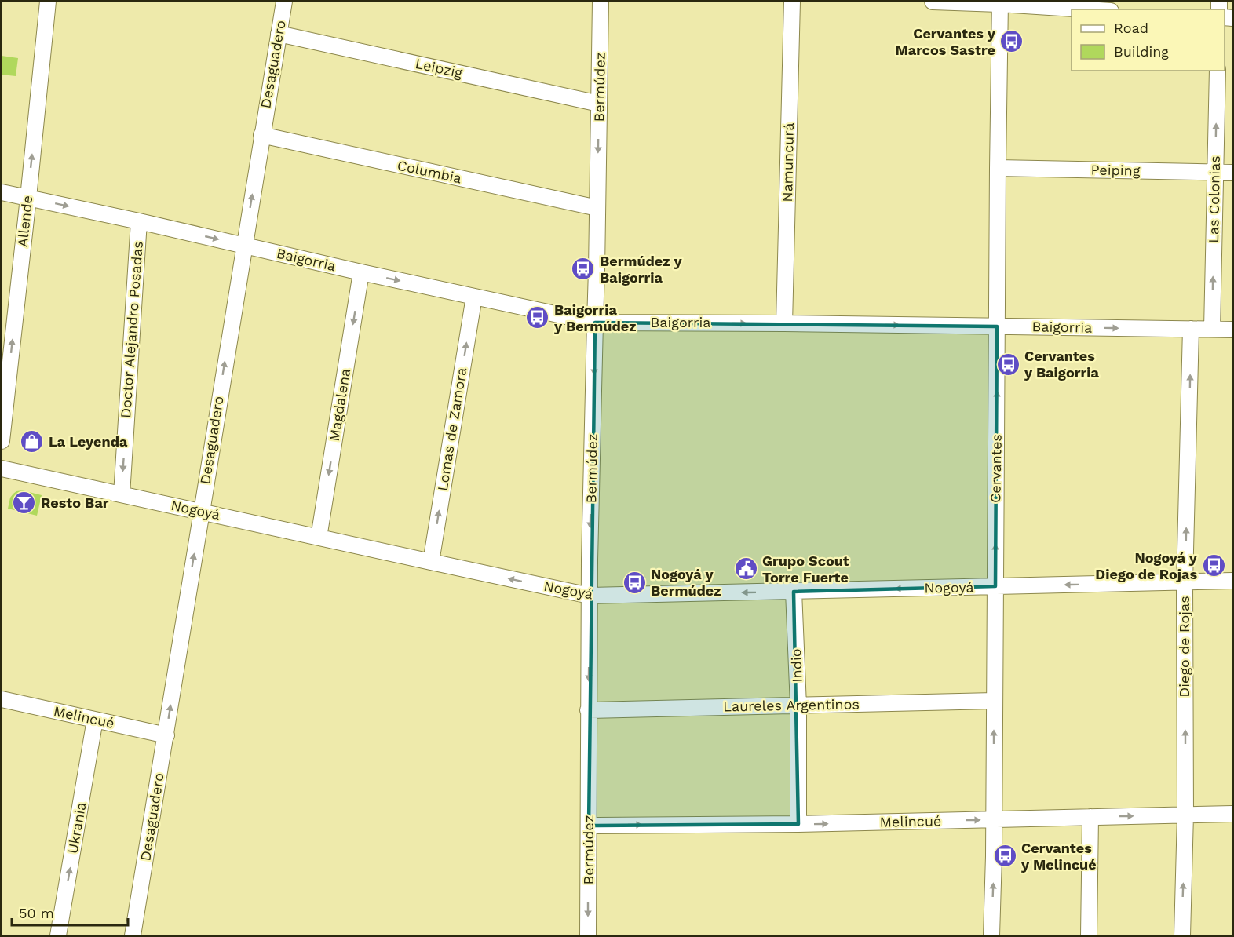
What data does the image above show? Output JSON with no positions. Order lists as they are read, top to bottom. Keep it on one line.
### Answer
{"streets":{"street":["Desaguadero","Leipzig","Bermúdez","Namuncurá","Peiping","Columbia","Las Colonias","Allende","Baigorria","Doctor Alejandro Posadas","Magdalena","Lomas de Zamora","Cervantes","Nogoyá","Diego de Rojas","Indio","Laureles Argentinos","Melincué","Ukrania"]},"crossings":[["Desaguadero","Leipzig"],["Desaguadero","Columbia"],["Desaguadero","Baigorria"],["Desaguadero","Nogoyá"],["Desaguadero","Melincué"],["Leipzig","Bermúdez"],["Bermúdez","Columbia"],["Bermúdez","Baigorria"],["Bermúdez","Nogoyá"],["Bermúdez","Laureles Argentinos"],["Bermúdez","Melincué"],["Namuncurá","Baigorria"],["Peiping","Las Colonias"],["Peiping","Cervantes"],["Las Colonias","Baigorria"],["Allende","Baigorria"],["Baigorria","Doctor Alejandro Posadas"],["Baigorria","Magdalena"],["Baigorria","Lomas de Zamora"],["Baigorria","Cervantes"],["Baigorria","Diego de Rojas"],["Doctor Alejandro Posadas","Nogoyá"],["Magdalena","Nogoyá"],["Lomas de Zamora","Nogoyá"],["Cervantes","Nogoyá"],["Cervantes","Laureles Argentinos"],["Cervantes","Melincué"],["Nogoyá","Diego de Rojas"],["Nogoyá","Indio"],["Diego de Rojas","Melincué"],["Indio","Laureles Argentinos"],["Indio","Melincué"],["Melincué","Ukrania"]],"one_way":["Desaguadero","Bermúdez","Las Colonias","Allende","Baigorria","Doctor Alejandro Posadas","Magdalena","Lomas de Zamora","Cervantes","Nogoyá","Diego de Rojas","Melincué","Ukrania"],"places":{"bus stop":["Cervantes y Marcos Sastre","Bermúdez y Baigorria","Baigorria y Bermúdez","Cervantes y Baigorria","Nogoyá y Diego de Rojas","Nogoyá y Bermúdez","Cervantes y Melincué"],"shop":["La Leyenda"],"bar":["Resto Bar"],"public building":["Grupo Scout Torre Fuerte"]},"legend":["Road","Building"],"scale_bar":"50 m"}
